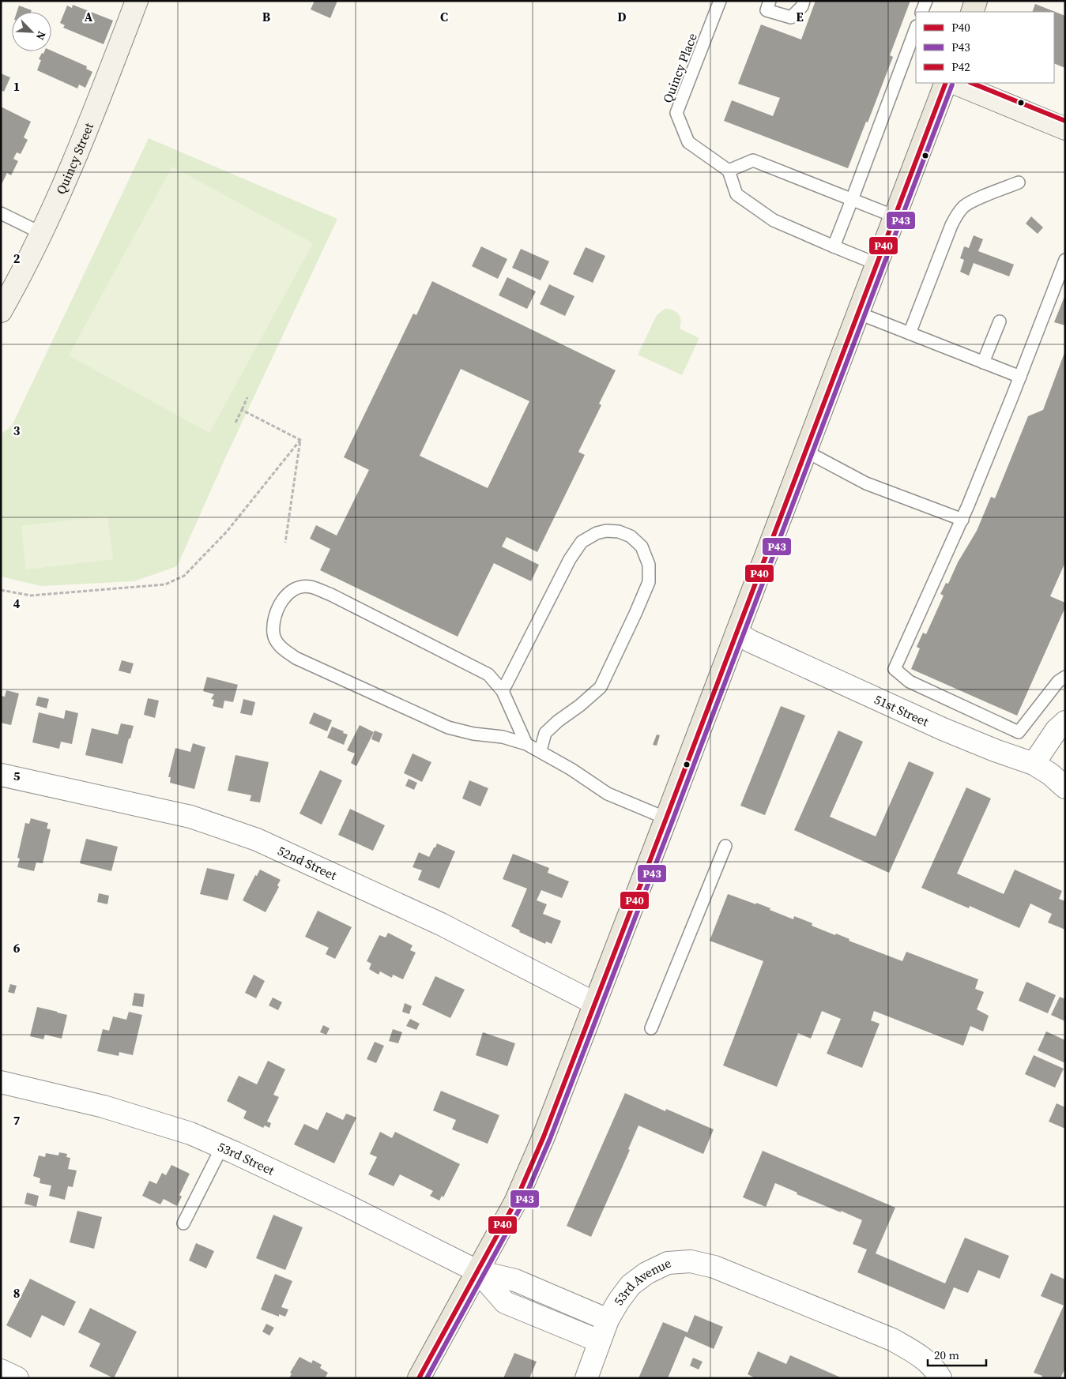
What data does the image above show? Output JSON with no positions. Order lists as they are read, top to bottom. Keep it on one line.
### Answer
{"streets":{"street":["Quincy Street","51st Street","52nd Street","53rd Street","53rd Avenue"],"lane":["Quincy Place"]},"crossings":[["53rd Street","53rd Avenue"]],"lines":["transit line P40","transit line P42","transit line P43"],"legend":["P40","P43","P42"],"scale_bar":"20 m","north":"bottom right","grid":{"columns":["A","B","C","D","E"],"rows":["1","2","3","4","5","6","7","8"]}}
